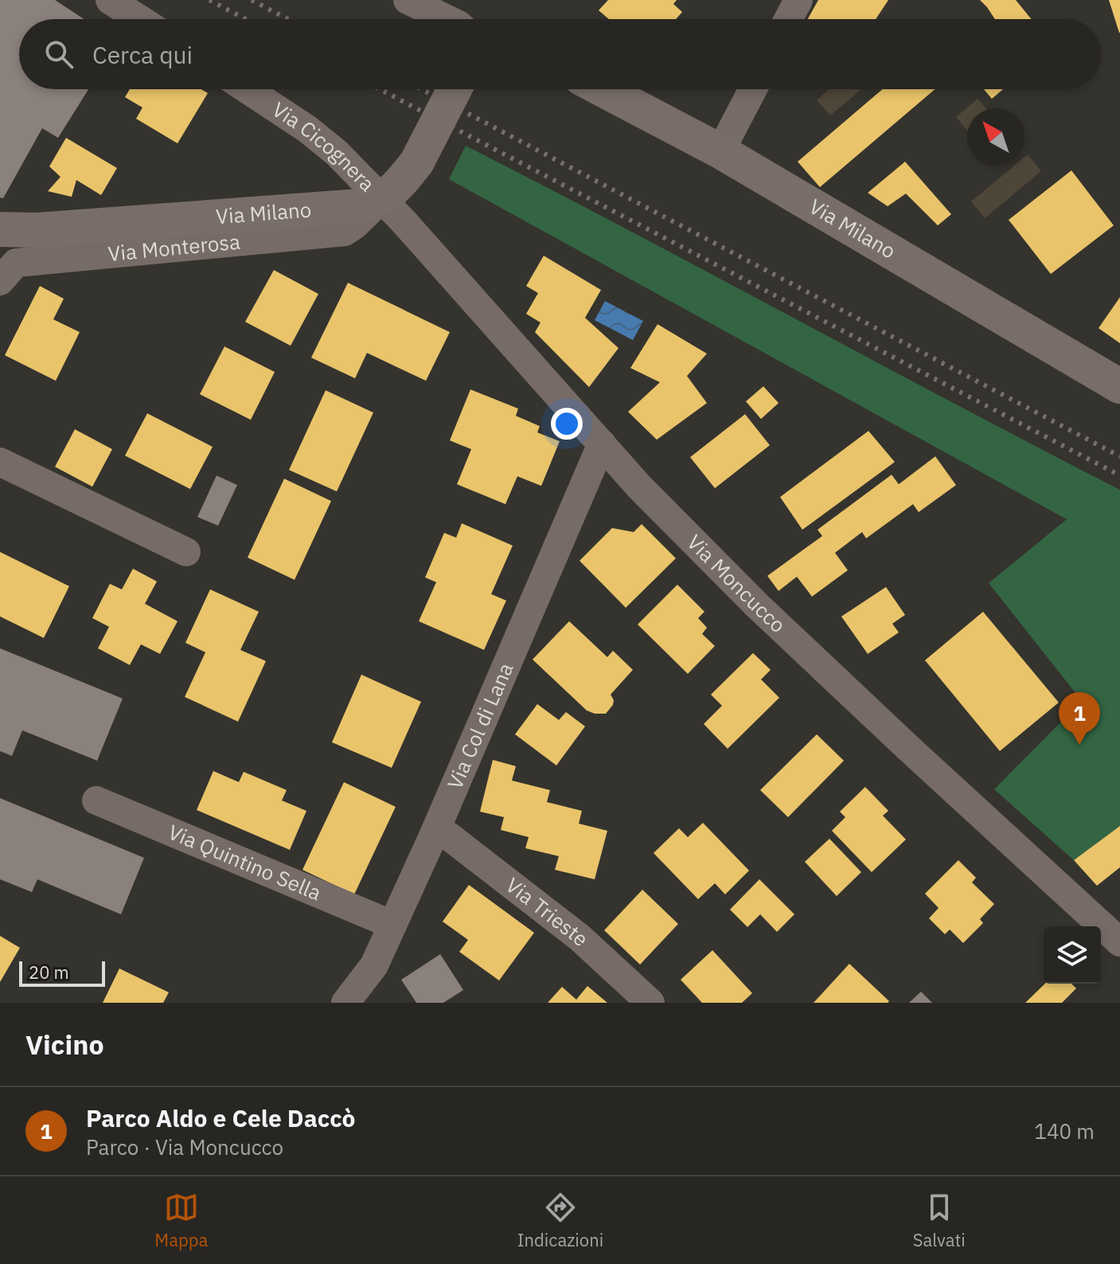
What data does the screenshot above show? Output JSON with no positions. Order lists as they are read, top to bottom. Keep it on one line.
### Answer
{"streets":{"street":["Via Cicognera","Via Milano","Via Monterosa","Via Moncucco","Via Col di Lana","Via Quintino Sella","Via Trieste"]},"crossings":[["Via Cicognera","Via Milano"],["Via Cicognera","Via Monterosa"],["Via Cicognera","Via Moncucco"],["Via Milano","Via Monterosa"],["Via Milano","Via Moncucco"],["Via Monterosa","Via Moncucco"],["Via Moncucco","Via Col di Lana"],["Via Col di Lana","Via Quintino Sella"],["Via Col di Lana","Via Trieste"]],"scale_bar":"20 m","north":"top left","page":{"search":"Cerca qui","pins":"1","scale":"20 m","heading":"Vicino","list":[{"mark":"1","name":"Parco Aldo e Cele Daccò","note":"Parco · Via Moncucco","value":"140 m"}],"nav":["Mappa","Indicazioni","Salvati"]}}
